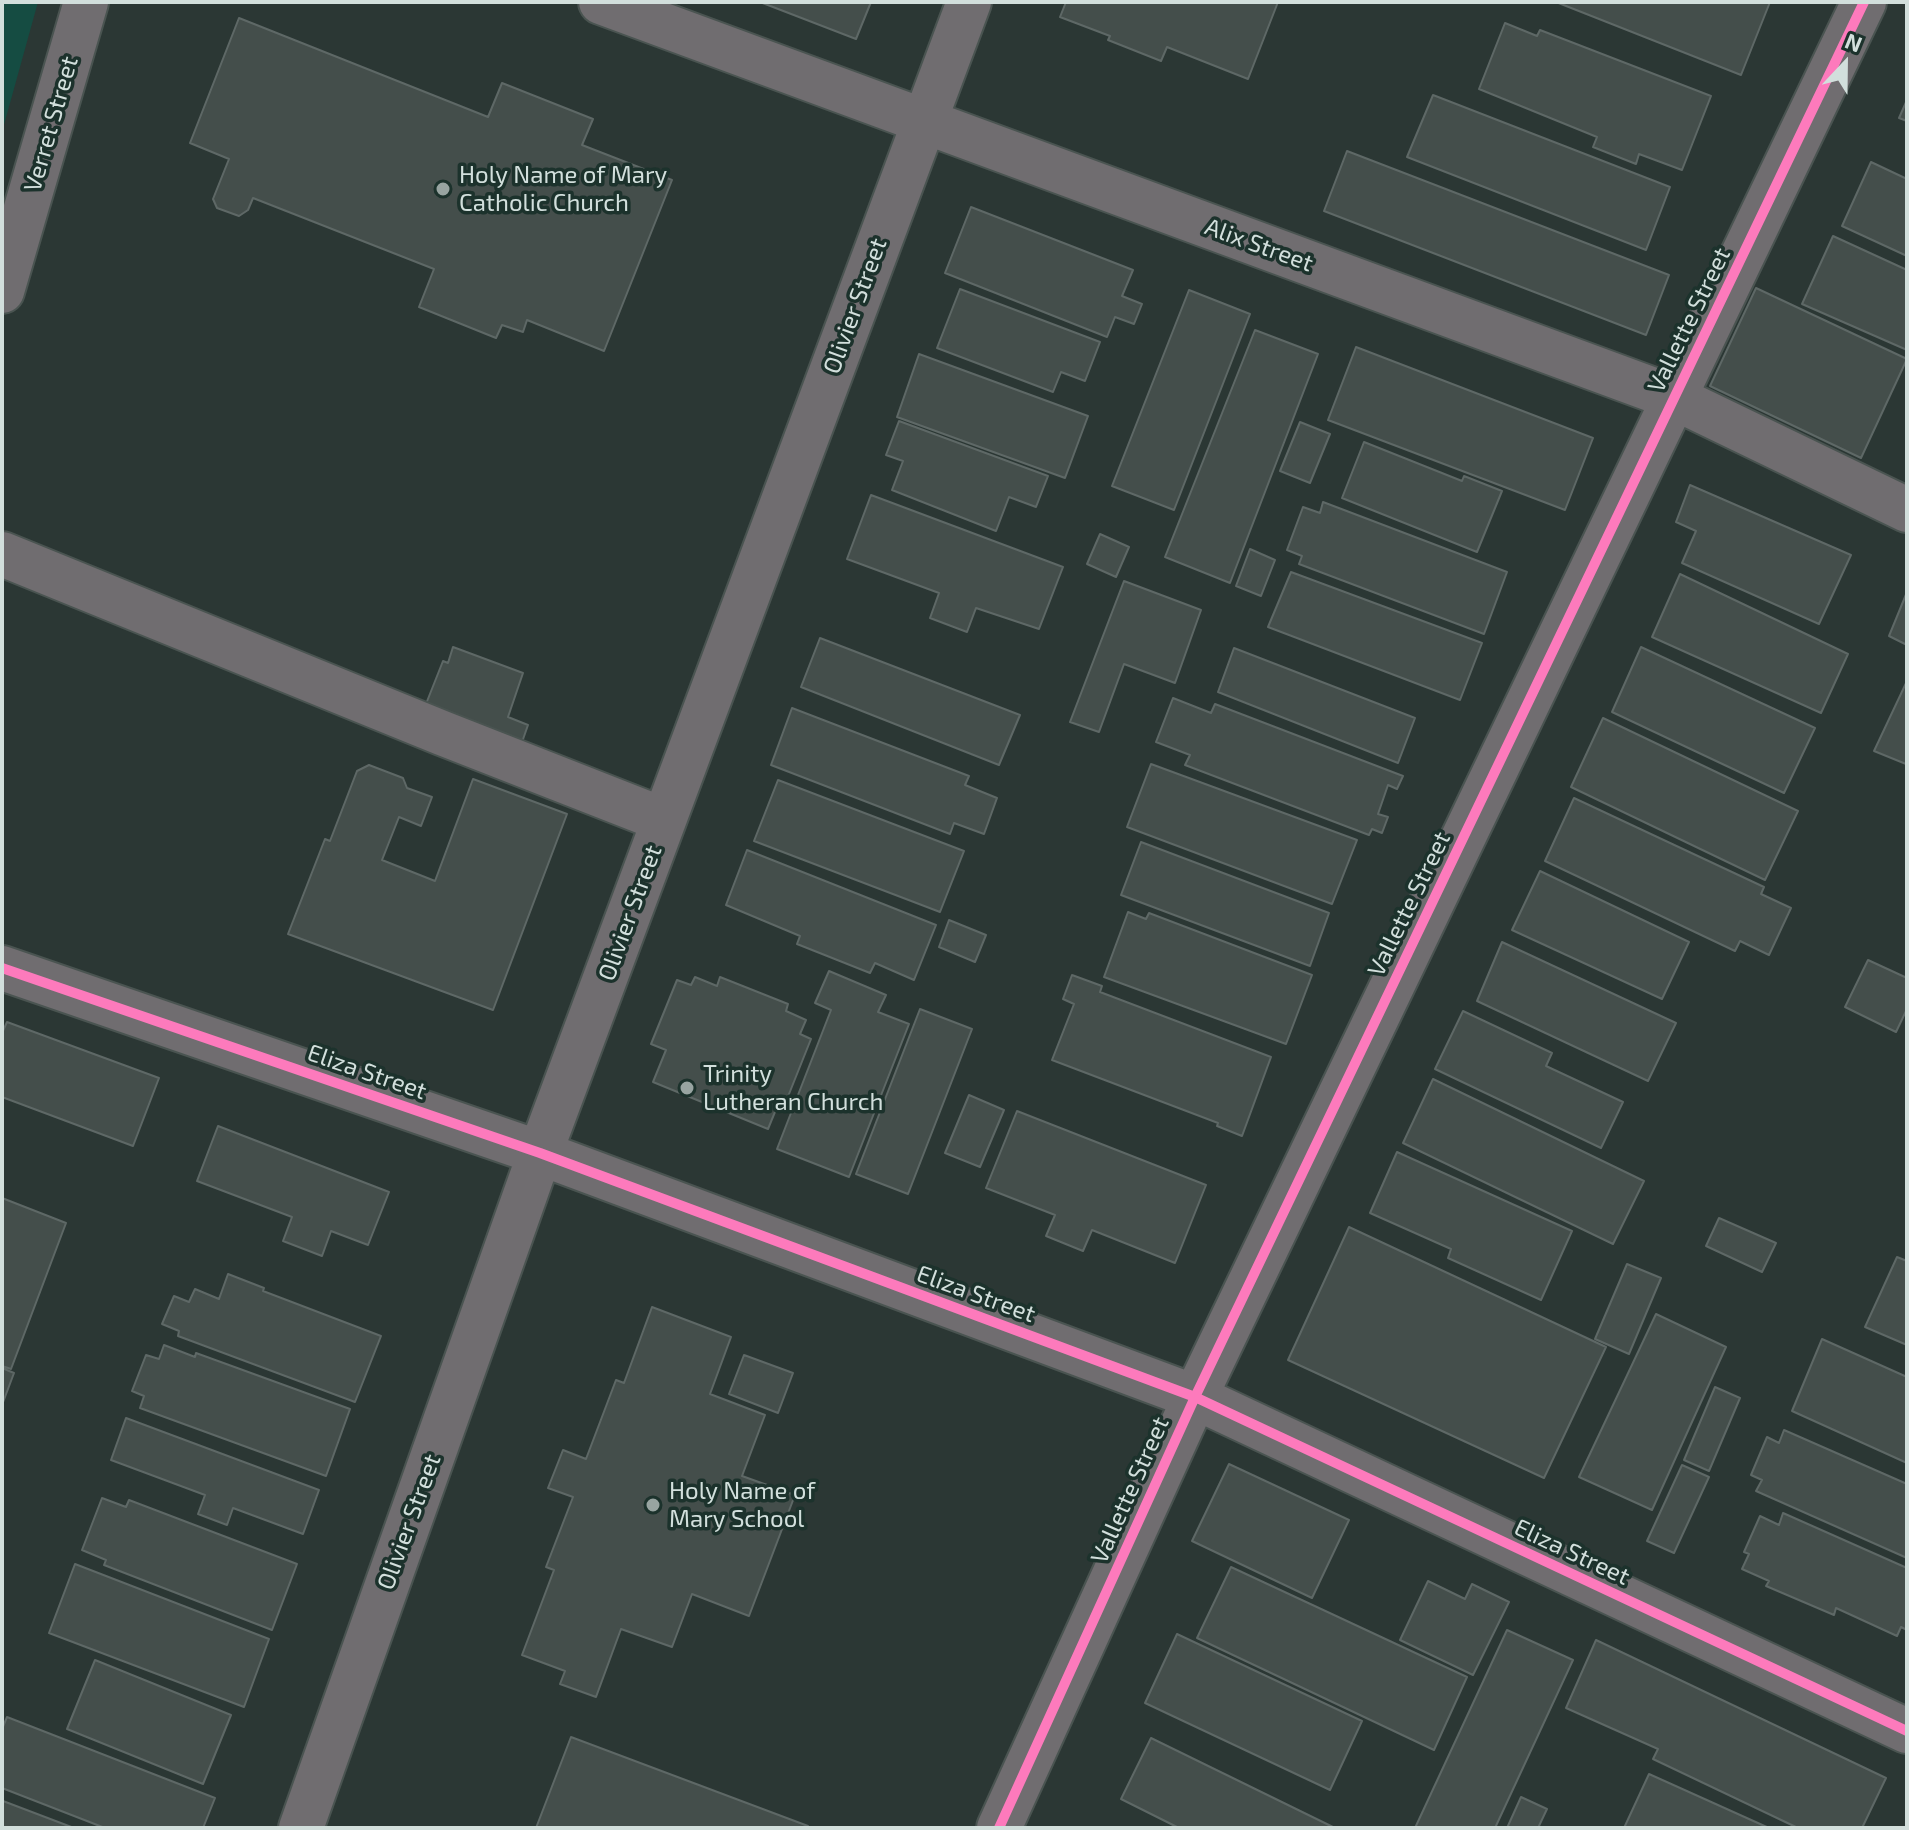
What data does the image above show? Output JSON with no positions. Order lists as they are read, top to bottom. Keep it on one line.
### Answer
{"streets":{"street":["Verret Street","Alix Street","Olivier Street","Vallette Street","Eliza Street"]},"crossings":[["Alix Street","Olivier Street"],["Alix Street","Vallette Street"],["Olivier Street","Eliza Street"],["Vallette Street","Eliza Street"]],"places":["Holy Name of Mary Catholic Church","Trinity Lutheran Church","Holy Name of Mary School"],"north":"top"}
